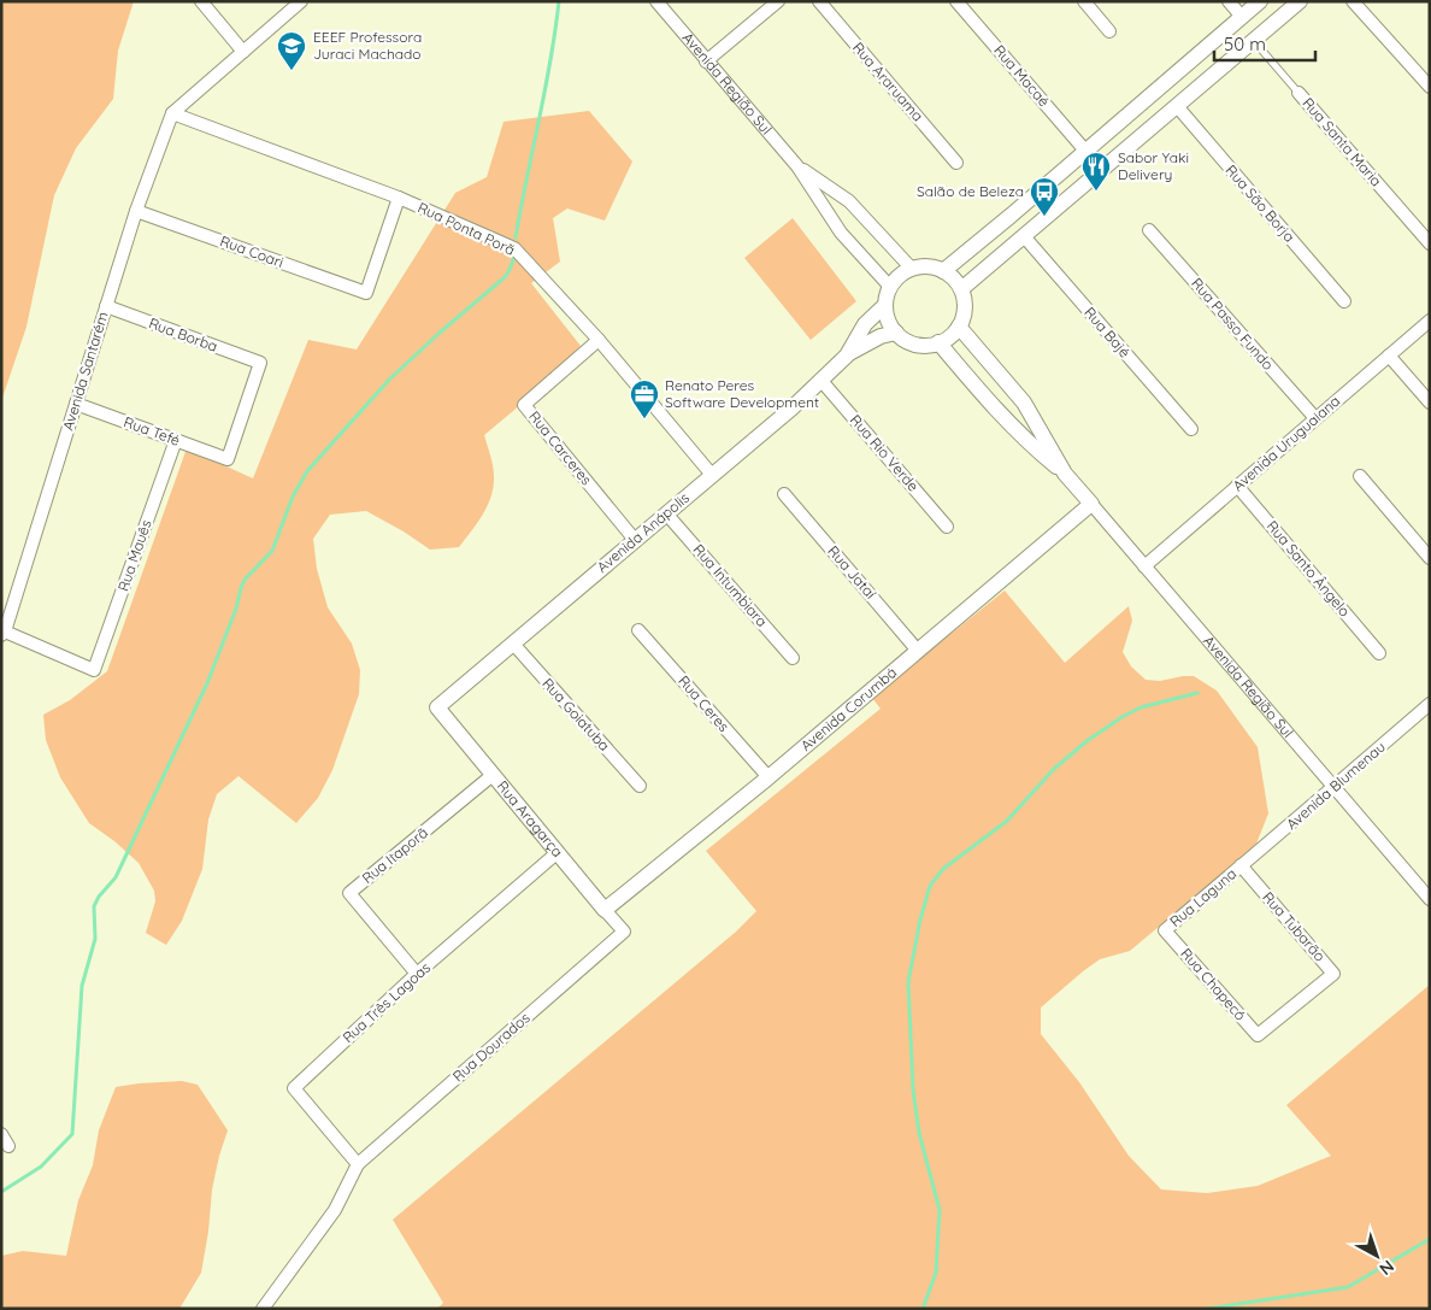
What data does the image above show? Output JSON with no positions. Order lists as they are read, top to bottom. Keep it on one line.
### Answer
{"streets":{"street":["Rua Macaé","Rua Araruama","Avenida Região Sul","Rua Santa Maria","Rua São Borja","Rua Ponta Porã","Rua Coari","Rua Passo Fundo","Rua Bajé","Rua Borba","Avenida Santarém","Rua Tefé","Avenida Uruguaiana","Rua Carceres","Rua Rio Verde","Avenida Anápolis","Rua Mauês","Rua Santo Ângelo","Rua Jataí","Rua Intumbiara","Rua Ceres","Avenida Corumbá","Rua Goiatuba","Avenida Blumenau","Rua Aragarça","Rua Itaporã","Rua Laguna","Rua Tubarão","Rua Chapecó","Rua Três Lagoas","Rua Dourados"]},"crossings":[["Avenida Região Sul","Avenida Uruguaiana"],["Avenida Região Sul","Avenida Anápolis"],["Avenida Região Sul","Avenida Corumbá"],["Avenida Região Sul","Avenida Blumenau"],["Rua Ponta Porã","Rua Coari"],["Rua Ponta Porã","Avenida Santarém"],["Rua Ponta Porã","Rua Carceres"],["Rua Ponta Porã","Avenida Anápolis"],["Rua Coari","Avenida Santarém"],["Rua Passo Fundo","Avenida Uruguaiana"],["Rua Borba","Avenida Santarém"],["Rua Borba","Rua Tefé"],["Avenida Santarém","Rua Tefé"],["Avenida Santarém","Rua Mauês"],["Rua Tefé","Rua Mauês"],["Avenida Uruguaiana","Rua Santo Ângelo"],["Rua Carceres","Avenida Anápolis"],["Rua Rio Verde","Avenida Anápolis"],["Avenida Anápolis","Rua Intumbiara"],["Avenida Anápolis","Rua Goiatuba"],["Avenida Anápolis","Rua Aragarça"],["Rua Jataí","Avenida Corumbá"],["Rua Ceres","Avenida Corumbá"],["Avenida Corumbá","Rua Aragarça"],["Avenida Blumenau","Rua Laguna"],["Avenida Blumenau","Rua Tubarão"],["Rua Aragarça","Rua Itaporã"],["Rua Aragarça","Rua Três Lagoas"],["Rua Aragarça","Rua Dourados"],["Rua Itaporã","Rua Três Lagoas"],["Rua Laguna","Rua Tubarão"],["Rua Laguna","Rua Chapecó"],["Rua Tubarão","Rua Chapecó"],["Rua Três Lagoas","Rua Dourados"]],"places":{"school or university":["EEEF Professora Juraci Machado"],"restaurant":["Sabor Yaki Delivery"],"bus stop":["Salão de Beleza"],"office":["Renato Peres Software Development"]},"scale_bar":"50 m","north":"bottom right"}
